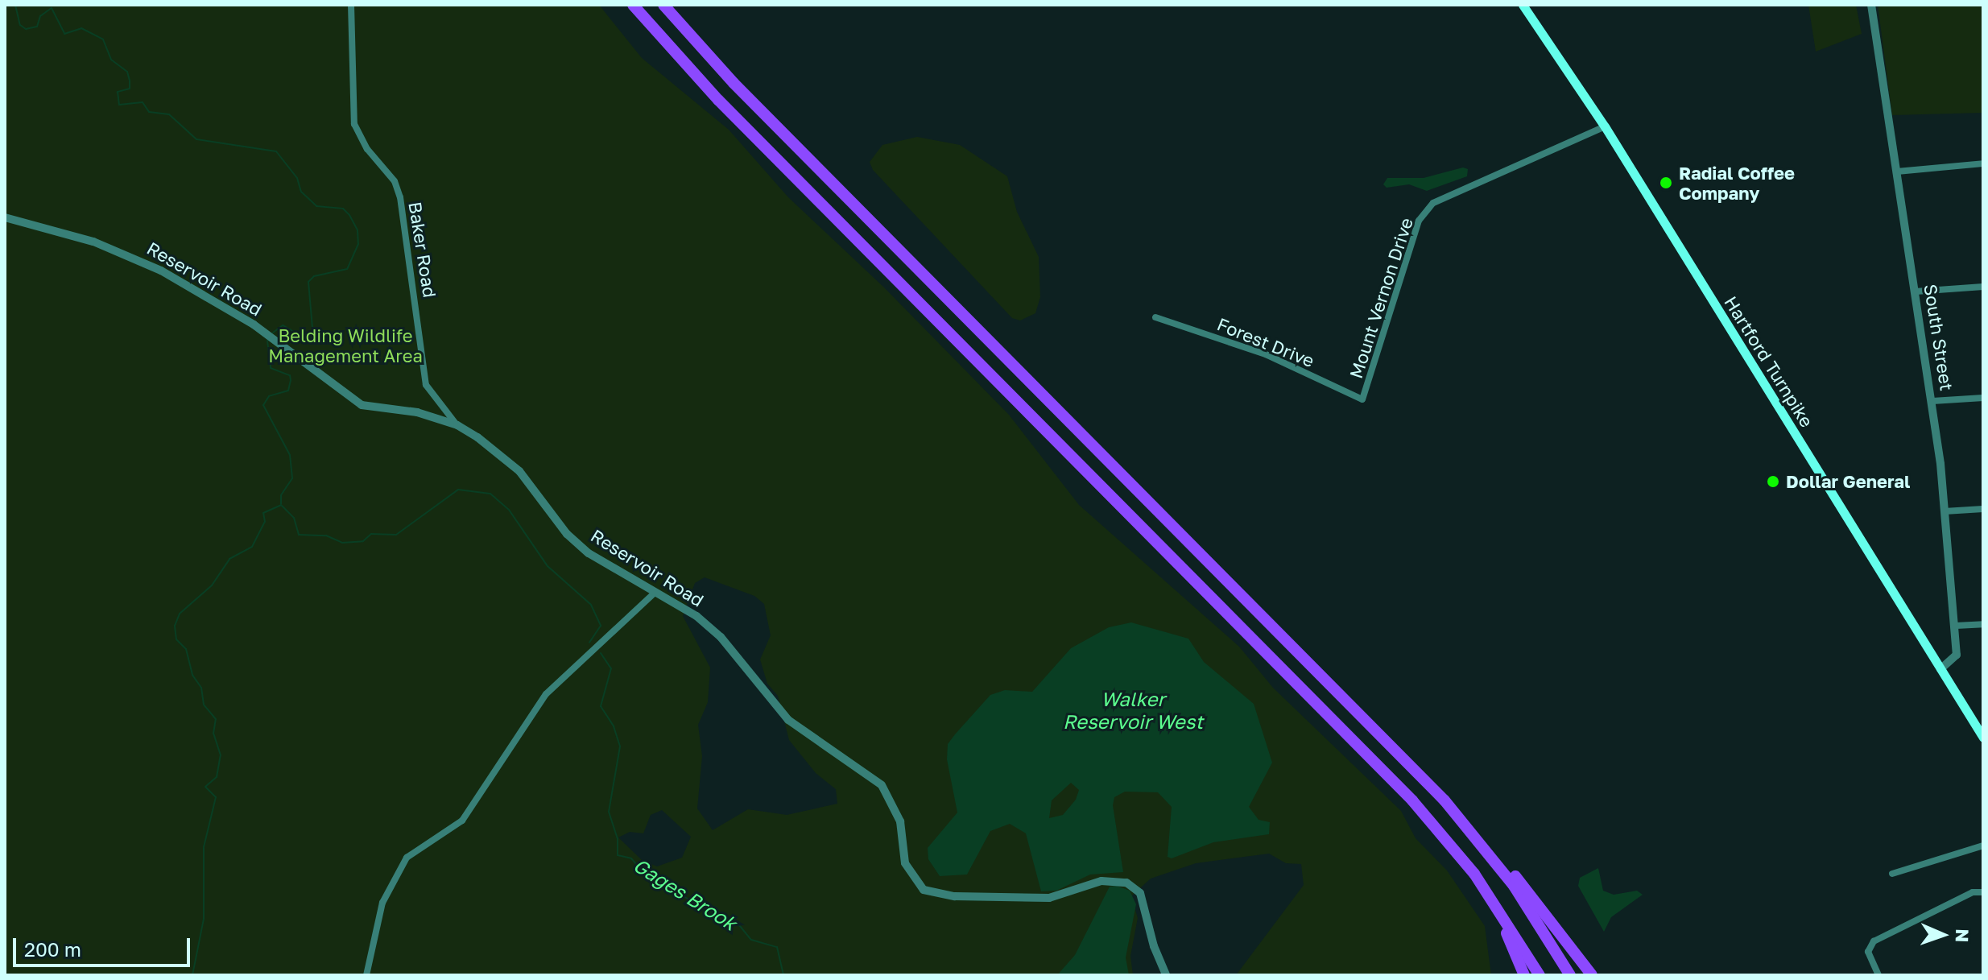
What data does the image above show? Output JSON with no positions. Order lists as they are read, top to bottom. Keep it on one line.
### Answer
{"streets":{"main road":["Hartford Turnpike"],"street":["Baker Road","Reservoir Road","Mount Vernon Drive","South Street","Forest Drive"]},"crossings":[["Baker Road","Reservoir Road"],["Mount Vernon Drive","Forest Drive"],["Mount Vernon Drive","Hartford Turnpike"],["South Street","Hartford Turnpike"]],"water":["Walker Reservoir West","Gages Brook"],"parks":["Belding Wildlife Management Area"],"places":["Radial Coffee Company","Dollar General"],"scale_bar":"200 m","north":"right"}
